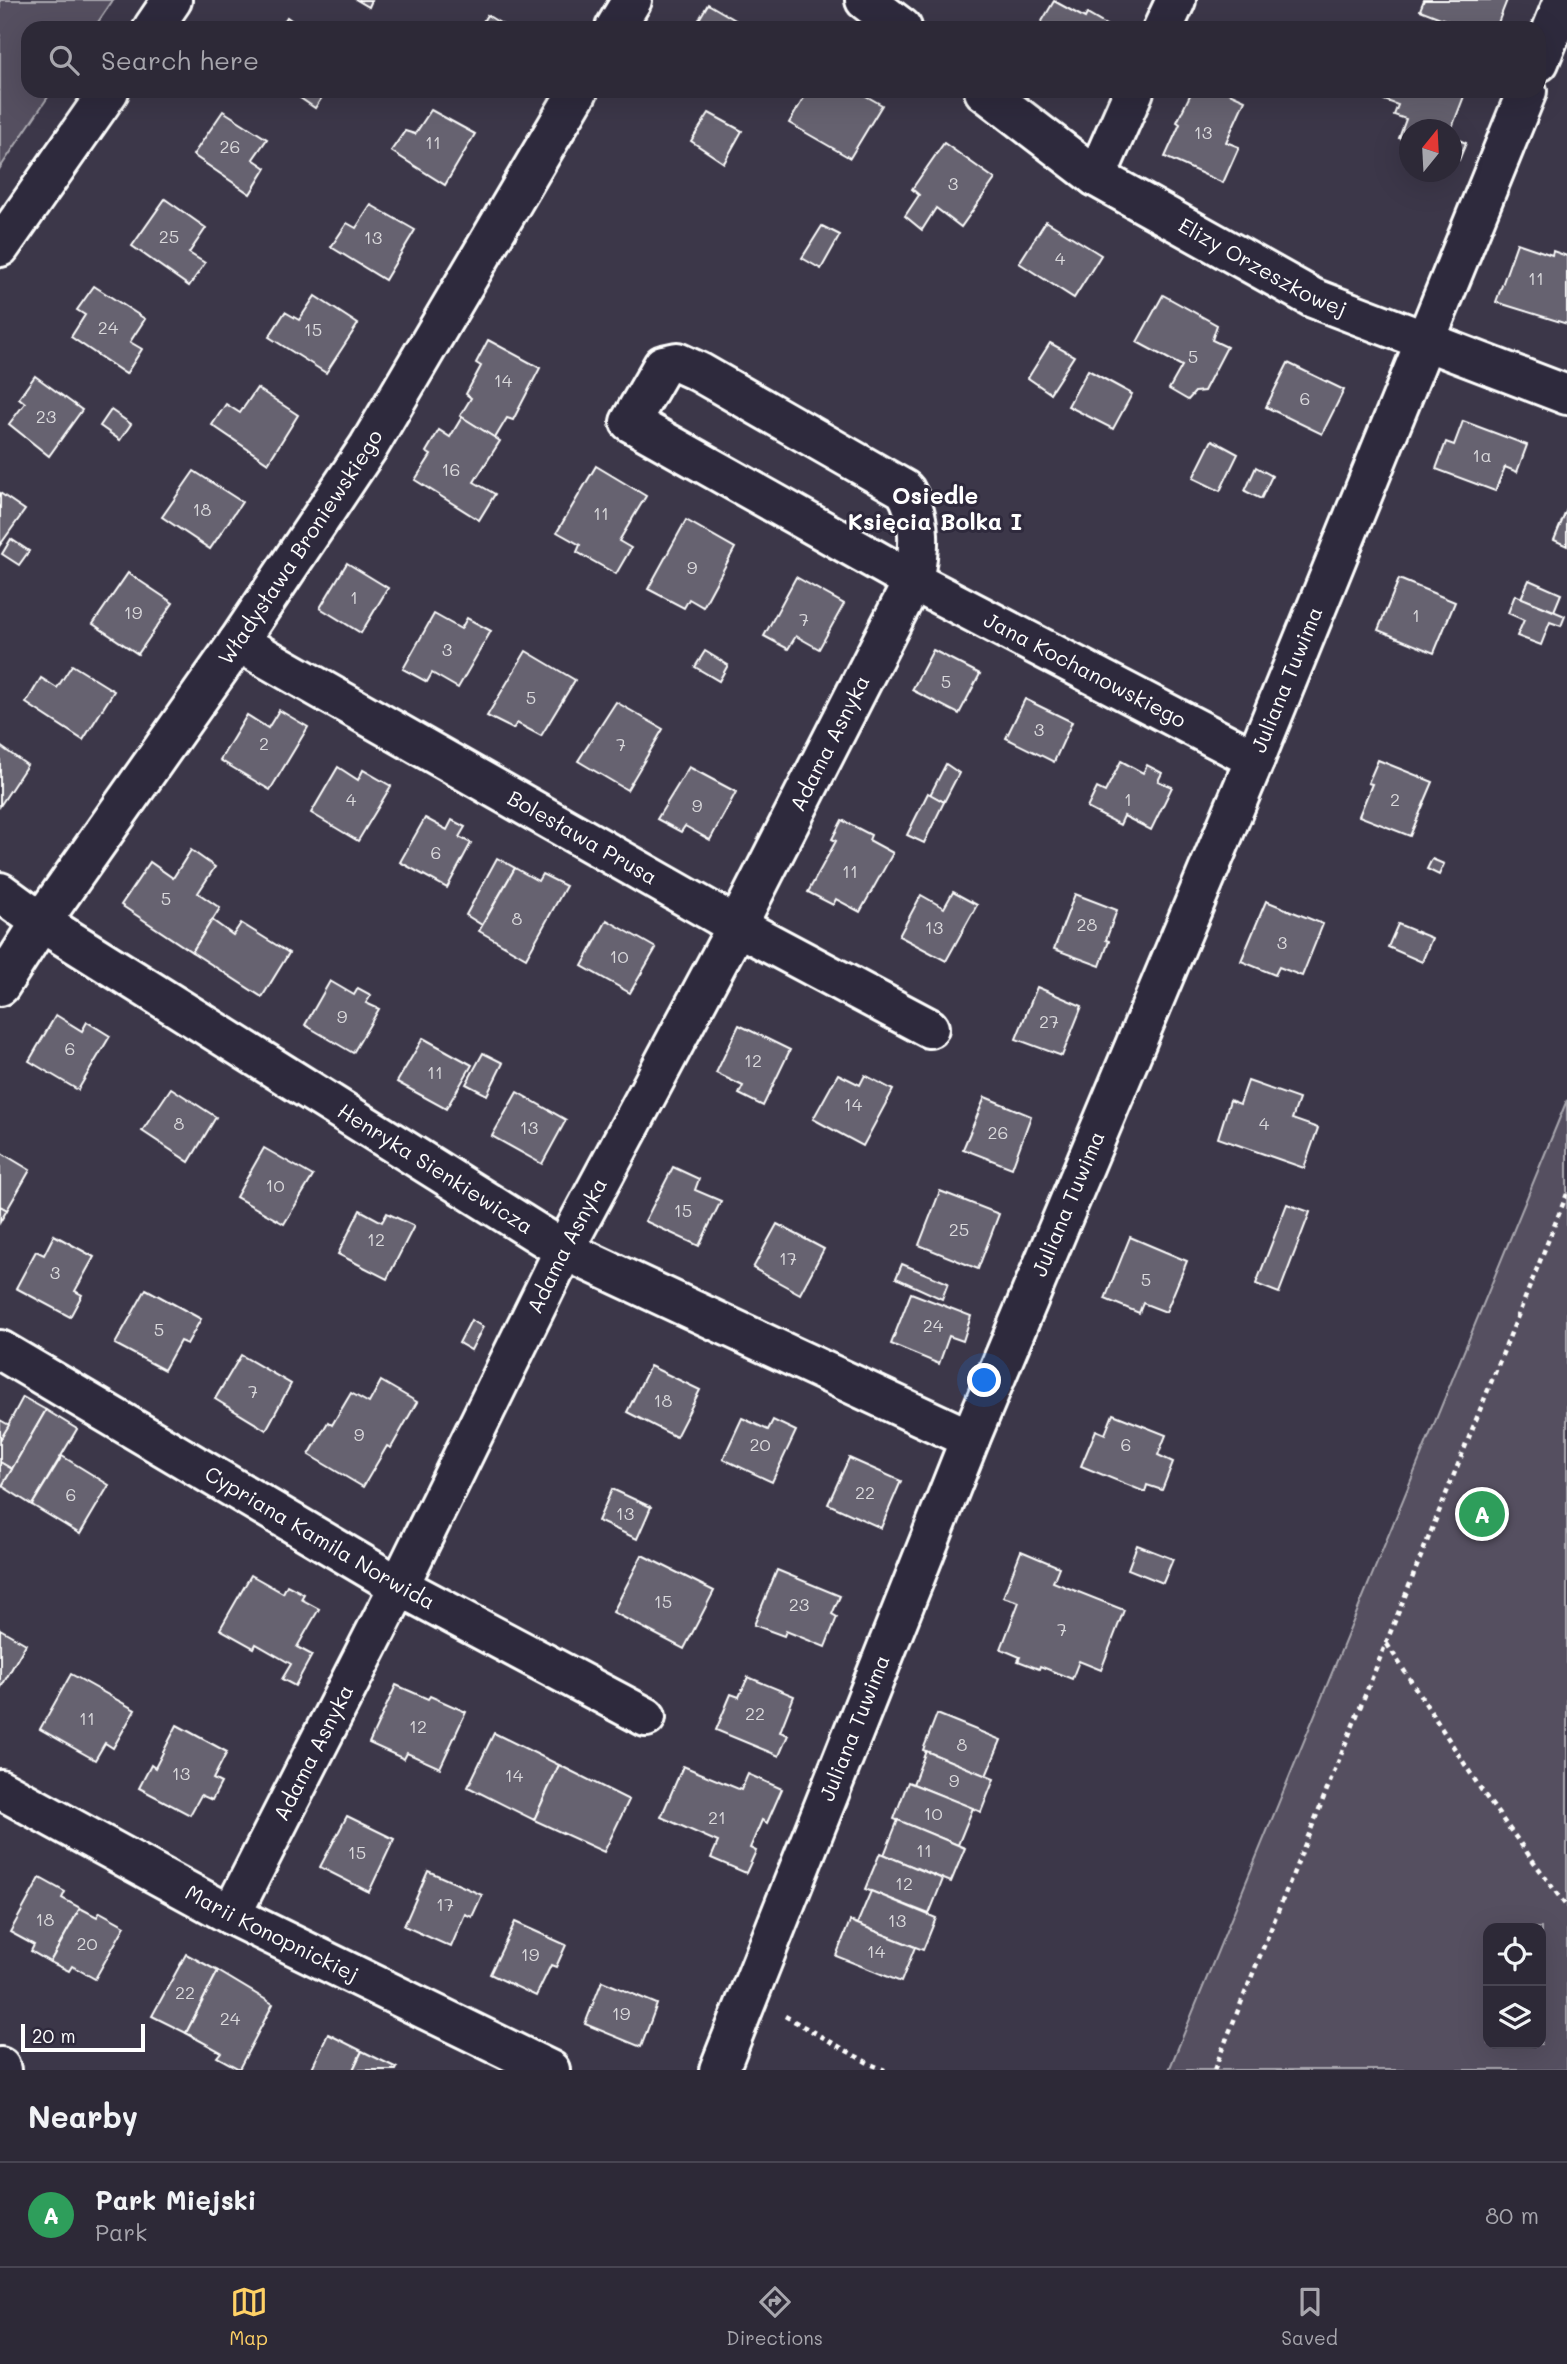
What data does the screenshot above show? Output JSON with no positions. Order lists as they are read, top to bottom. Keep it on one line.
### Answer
{"streets":{"street":["Elizy Orzeszkowej","Władysława Broniewskiego","Jana Kochanowskiego","Juliana Tuwima","Adama Asnyka","Bolesława Prusa","Henryka Sienkiewicza","Cypriana Kamila Norwida","Marii Konopnickiej"]},"crossings":[["Elizy Orzeszkowej","Juliana Tuwima"],["Władysława Broniewskiego","Bolesława Prusa"],["Władysława Broniewskiego","Henryka Sienkiewicza"],["Jana Kochanowskiego","Juliana Tuwima"],["Jana Kochanowskiego","Adama Asnyka"],["Juliana Tuwima","Henryka Sienkiewicza"],["Adama Asnyka","Bolesława Prusa"],["Adama Asnyka","Henryka Sienkiewicza"],["Adama Asnyka","Cypriana Kamila Norwida"],["Adama Asnyka","Marii Konopnickiej"]],"districts":["Osiedle Księcia Bolka I"],"house_numbers":["13","11","26","3","25","13","4","11","24","15","5","14","6","23","1a","16","18","11","9","1","19","1","7","3","5","5","3","2","7","4","1","2","9","6","11","5","8","28","13","3","10","9","27","6","12","11","14","8","4","13","26","10","15","25","12","17","3","5","24","5","7","18","9","20","6","22","6","13","15","23","7","22","11","12","8","13","14","9","10","21","11","15","12","17","18","13","20","14","19","22","19","24"],"scale_bar":"20 m","north":"top","page":{"search":"Search here","pins":"A","scale":"20 m","heading":"Nearby","list":[{"mark":"A","name":"Park Miejski","note":"Park","value":"80 m"}],"nav":["Map","Directions","Saved"]}}
